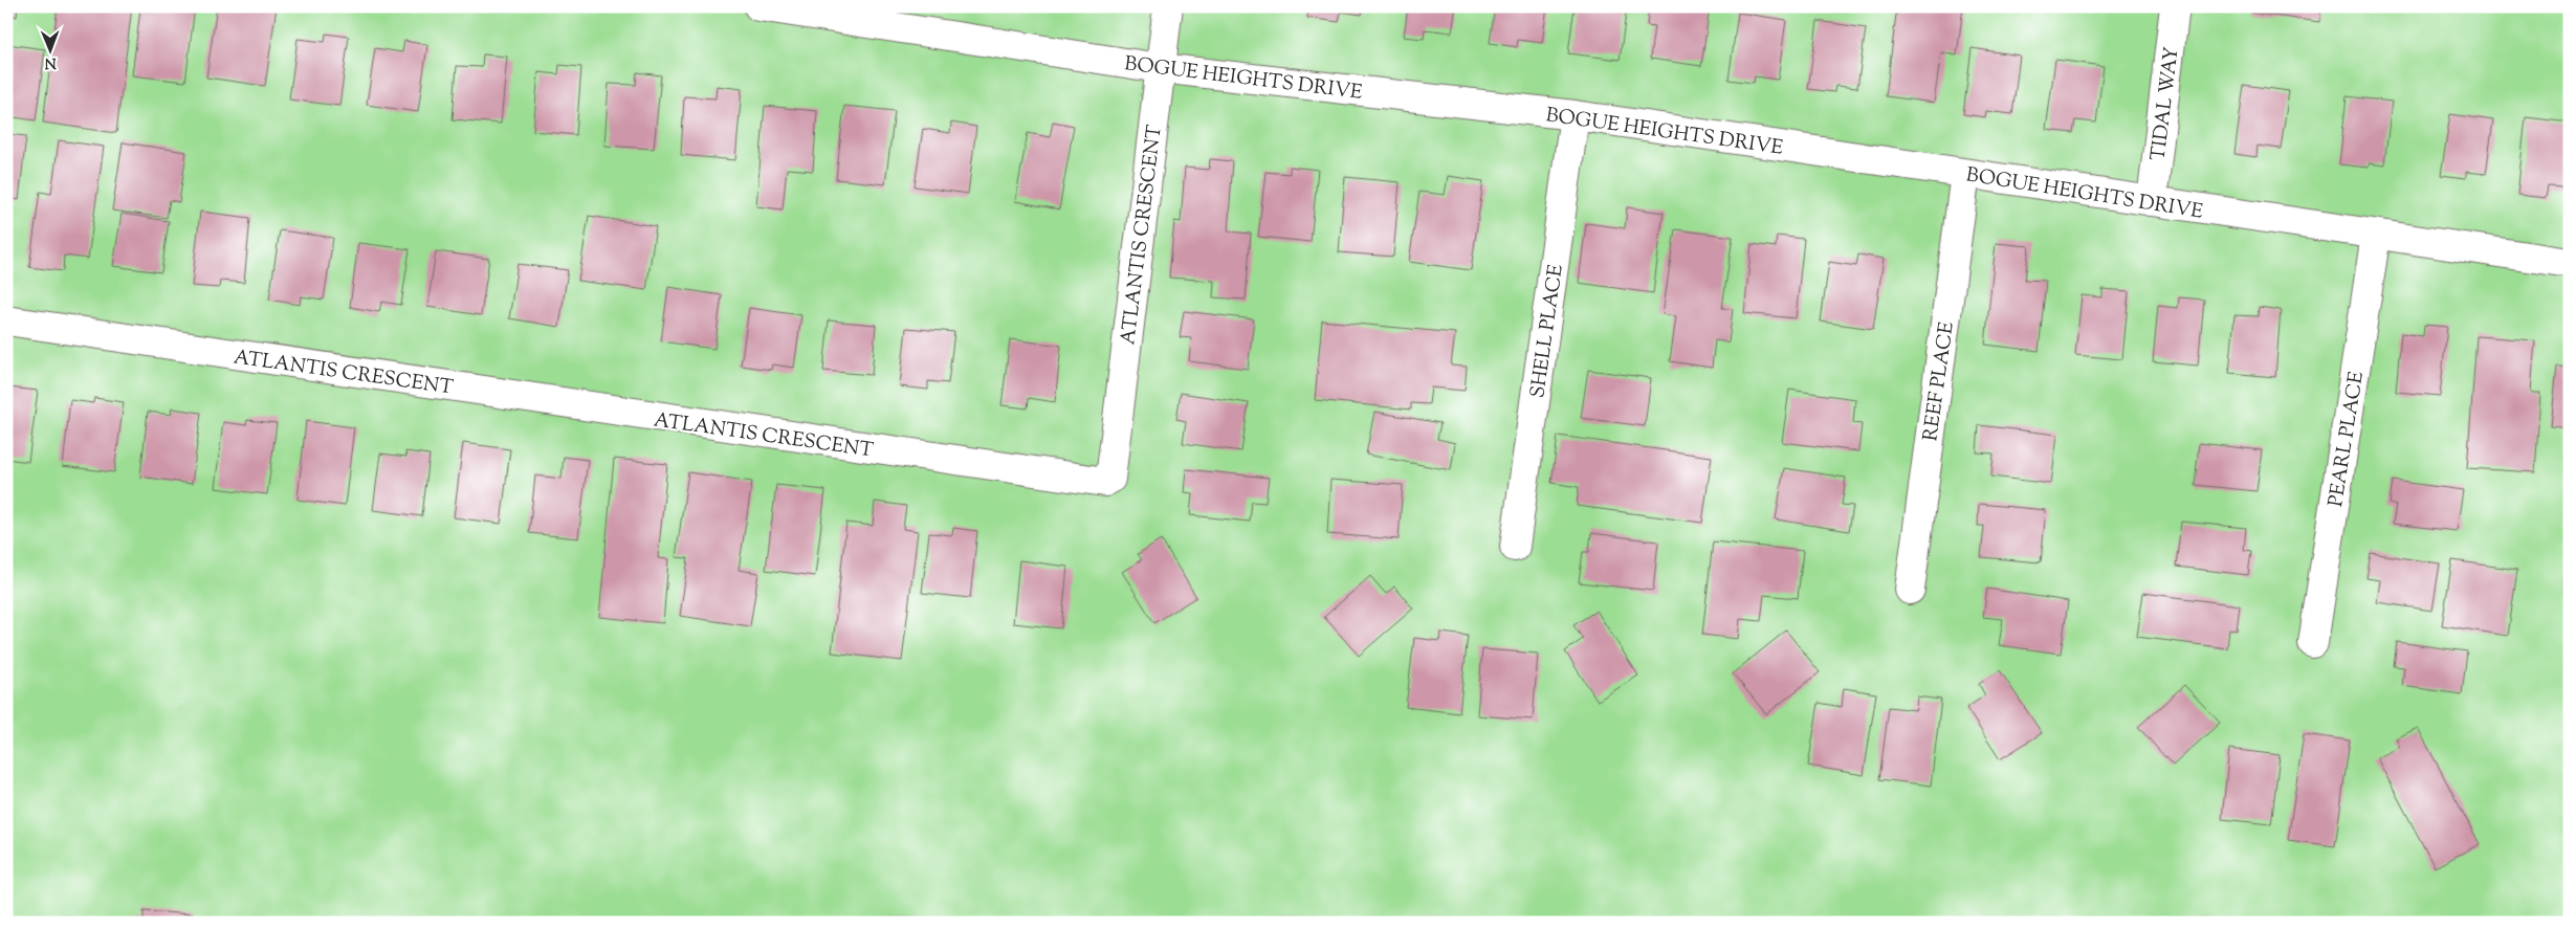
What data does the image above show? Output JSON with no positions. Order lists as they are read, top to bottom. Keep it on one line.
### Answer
{"streets":{"street":["BOGUE HEIGHTS DRIVE","TIDAL WAY","ATLANTIS CRESCENT","SHELL PLACE","REEF PLACE","PEARL PLACE"]},"crossings":[["BOGUE HEIGHTS DRIVE","TIDAL WAY"],["BOGUE HEIGHTS DRIVE","ATLANTIS CRESCENT"],["BOGUE HEIGHTS DRIVE","SHELL PLACE"],["BOGUE HEIGHTS DRIVE","REEF PLACE"],["BOGUE HEIGHTS DRIVE","PEARL PLACE"]],"north":"bottom"}
